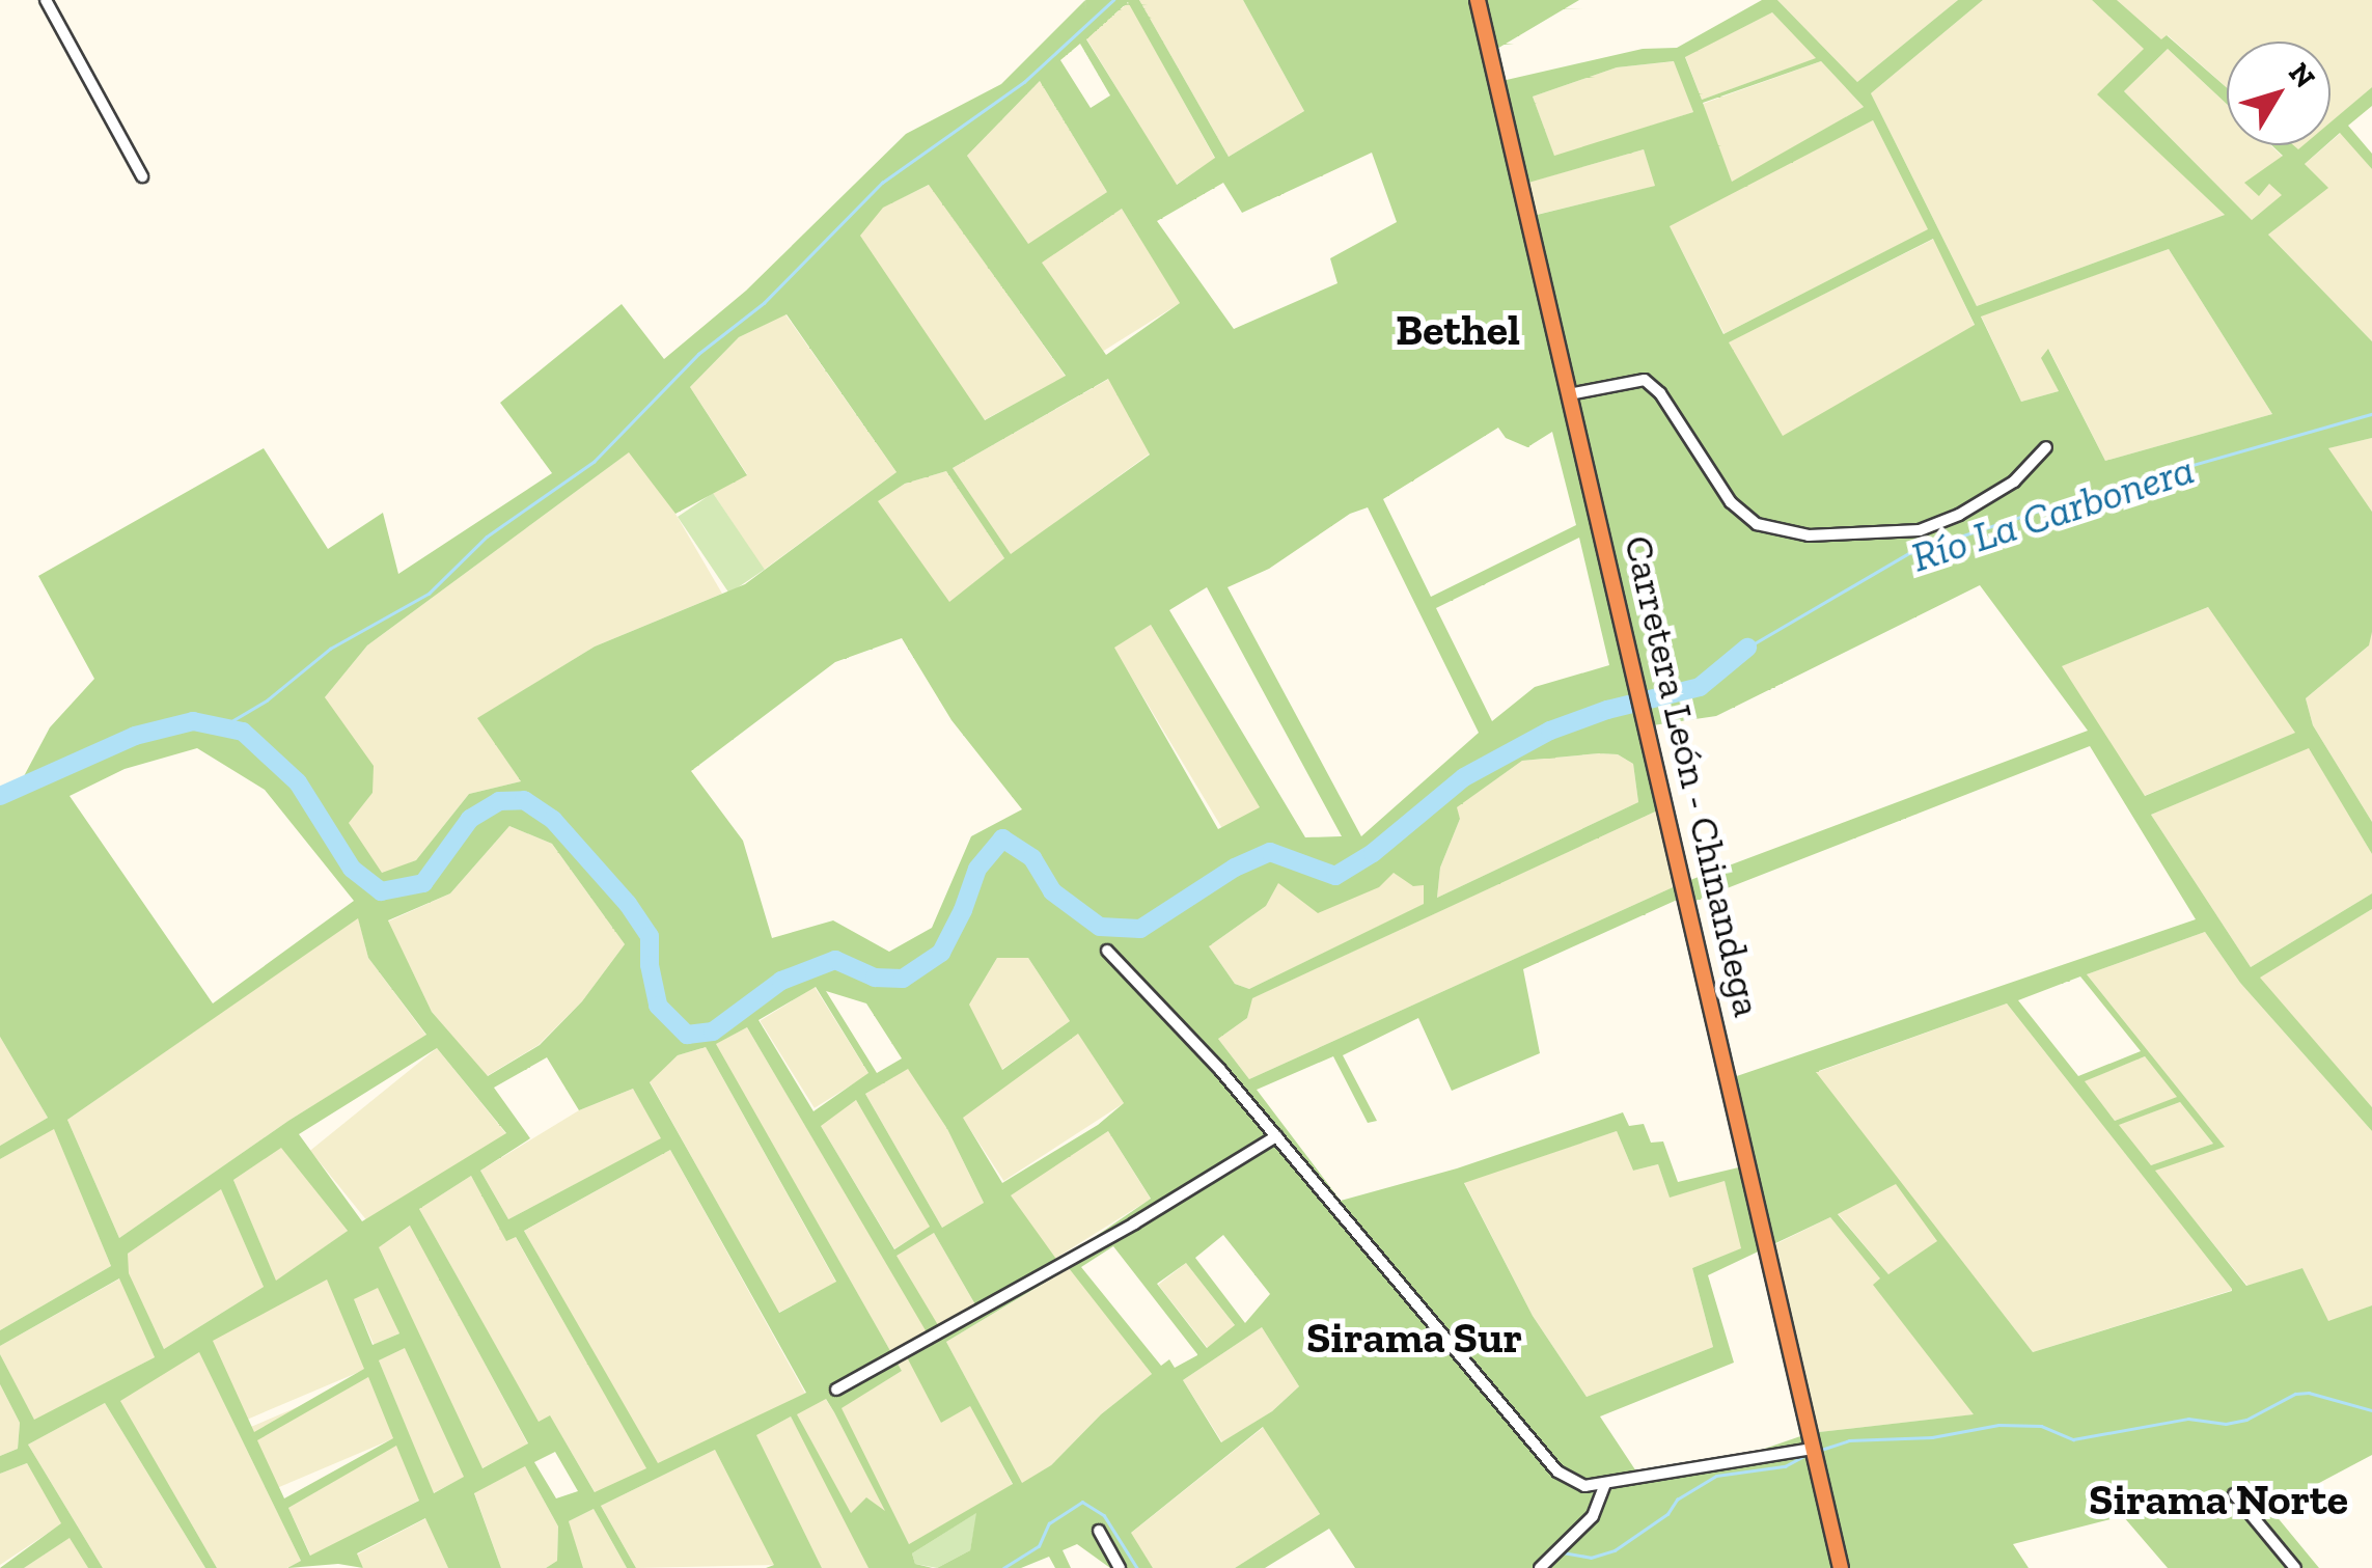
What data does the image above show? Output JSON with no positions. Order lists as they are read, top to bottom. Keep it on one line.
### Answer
{"streets":{"highway":["Carretera León - Chinandega"]},"districts":["Bethel","Sirama Sur","Sirama Norte"],"water":["Río La Carbonera"],"north":"top right"}
